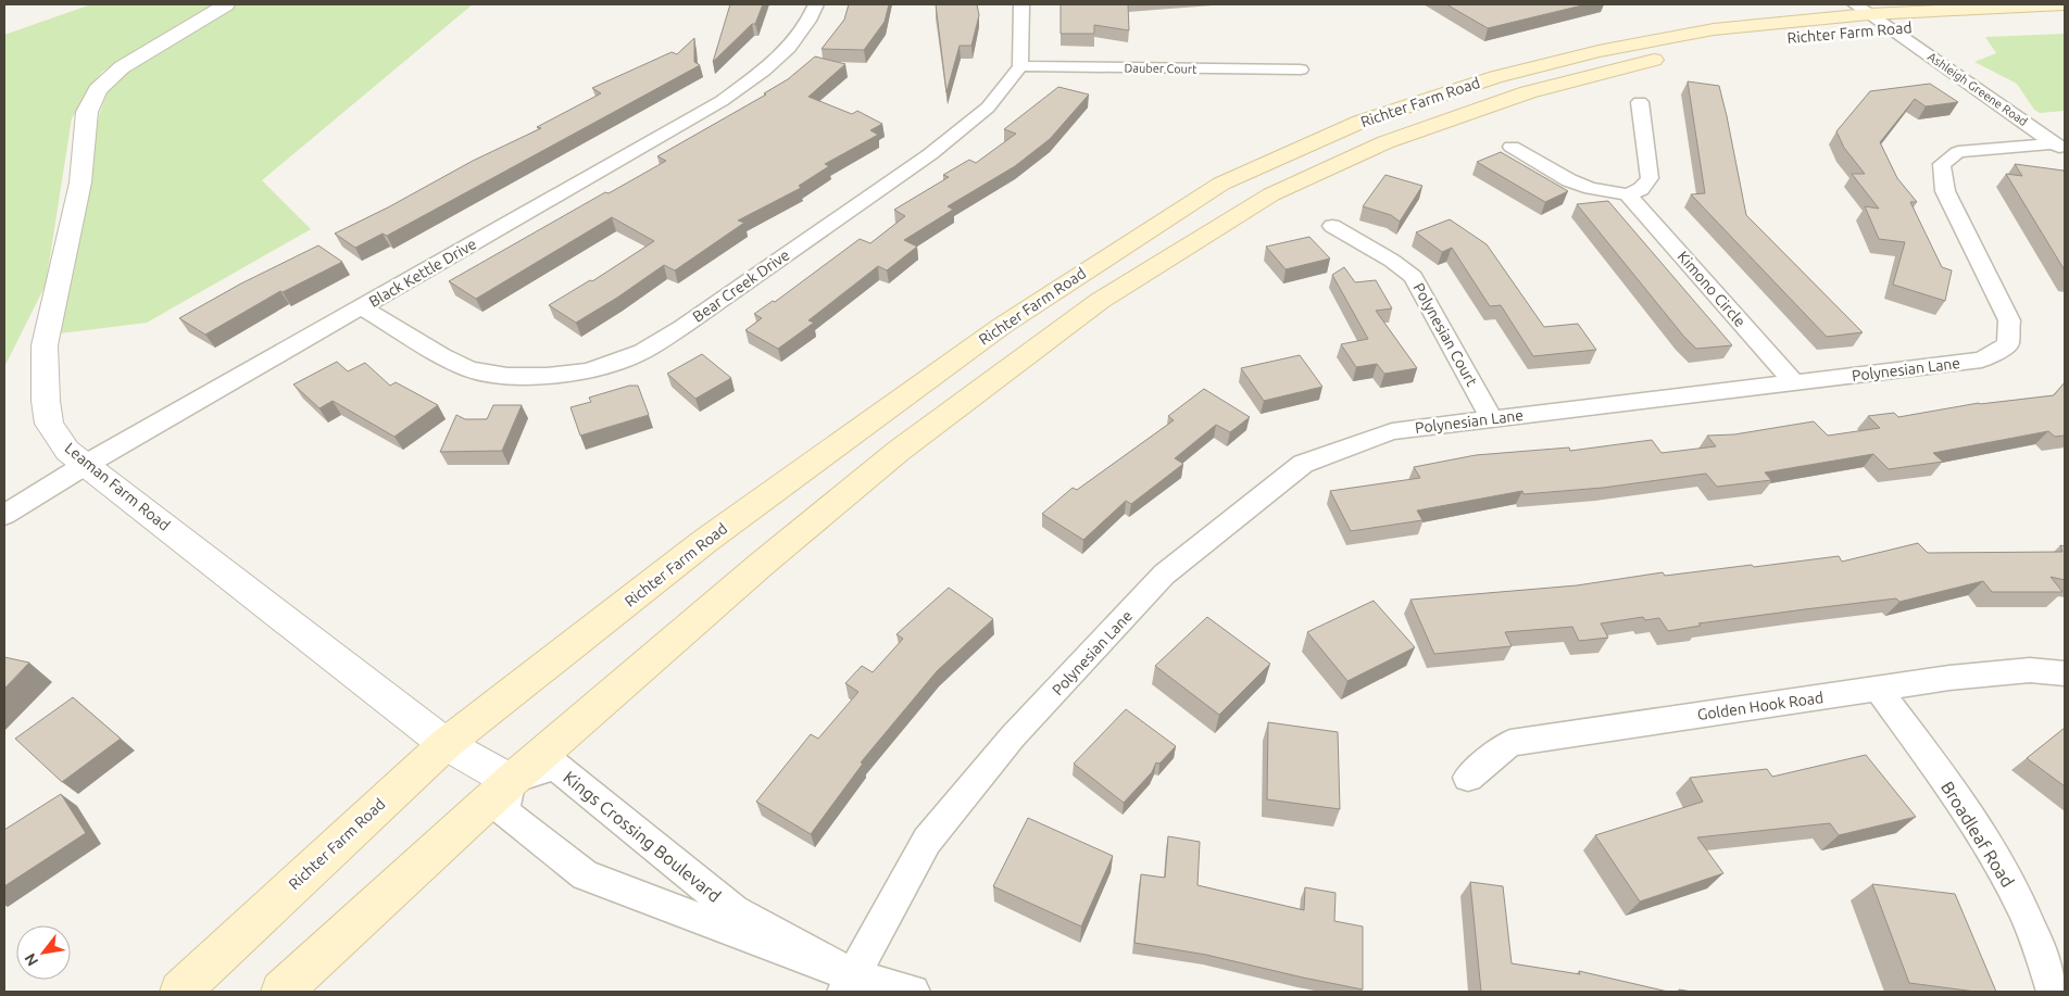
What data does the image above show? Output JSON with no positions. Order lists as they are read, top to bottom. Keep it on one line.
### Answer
{"streets":{"main road":["Richter Farm Road"],"street":["Dauber Court","Ashleigh Greene Road","Black Kettle Drive","Bear Creek Drive","Kimono Circle","Polynesian Court","Polynesian Lane","Leaman Farm Road","Golden Hook Road","Broadleaf Road","Kings Crossing Boulevard"]},"crossings":[["Richter Farm Road","Ashleigh Greene Road"],["Richter Farm Road","Leaman Farm Road"],["Richter Farm Road","Kings Crossing Boulevard"],["Dauber Court","Bear Creek Drive"],["Ashleigh Greene Road","Polynesian Lane"],["Black Kettle Drive","Bear Creek Drive"],["Black Kettle Drive","Leaman Farm Road"],["Kimono Circle","Polynesian Lane"],["Polynesian Court","Polynesian Lane"],["Polynesian Lane","Kings Crossing Boulevard"],["Leaman Farm Road","Kings Crossing Boulevard"],["Golden Hook Road","Broadleaf Road"]],"north":"bottom left"}
